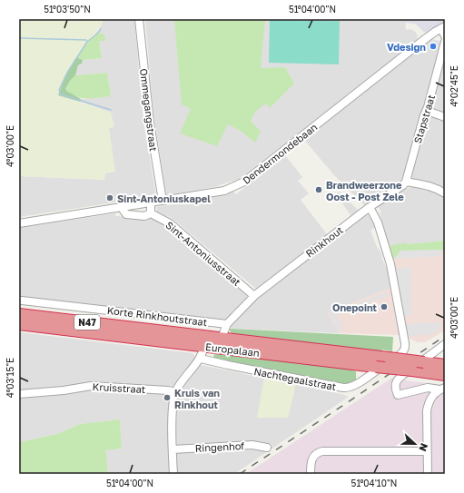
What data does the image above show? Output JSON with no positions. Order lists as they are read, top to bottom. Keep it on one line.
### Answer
{"streets":{"highway":["N47","Europalaan"],"street":["Ommegangstraat","Stapstraat","Dendermondebaan","Rinkhout","Sint-Antoniusstraat","Korte Rinkhoutstraat","Nachtegaalstraat","Kruisstraat","Ringenhof"]},"crossings":[["Ommegangstraat","Dendermondebaan"],["Stapstraat","Rinkhout"],["Rinkhout","Sint-Antoniusstraat"],["Rinkhout","Korte Rinkhoutstraat"],["Rinkhout","Europalaan"],["Rinkhout","Nachtegaalstraat"]],"places":["Vdesign","Brandweerzone Oost - Post Zele","Sint-Antoniuskapel","Onepoint","Kruis van Rinkhout"],"north":"right","coordinates":["51°03'50\"N","51°04'00\"N","4°02'45\"E","4°03'00\"E","4°03'15\"E","51°04'10\"N"]}
